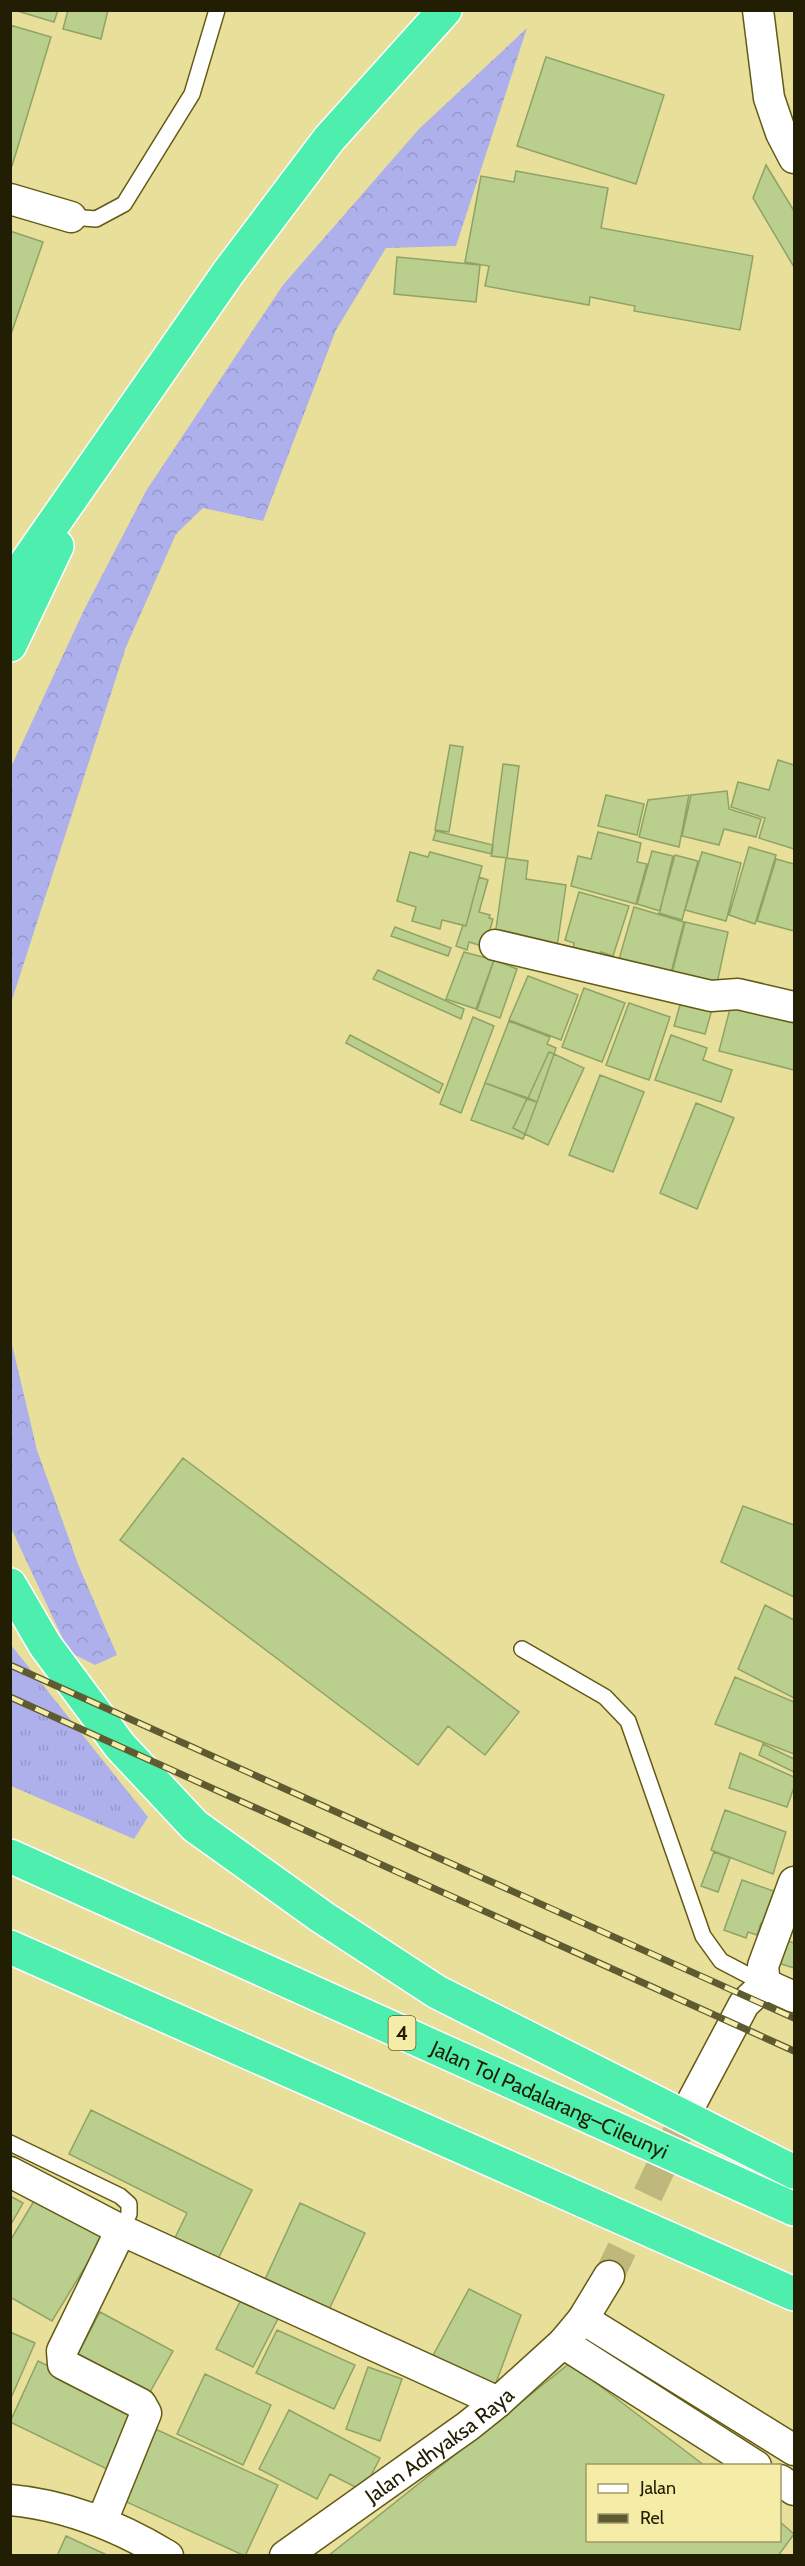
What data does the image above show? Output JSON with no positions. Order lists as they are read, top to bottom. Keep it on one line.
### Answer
{"streets":{"highway":["4","Jalan Tol Padalarang–Cileunyi"],"street":["Jalan Adhyaksa Raya"]},"legend":["Jalan","Rel"]}
